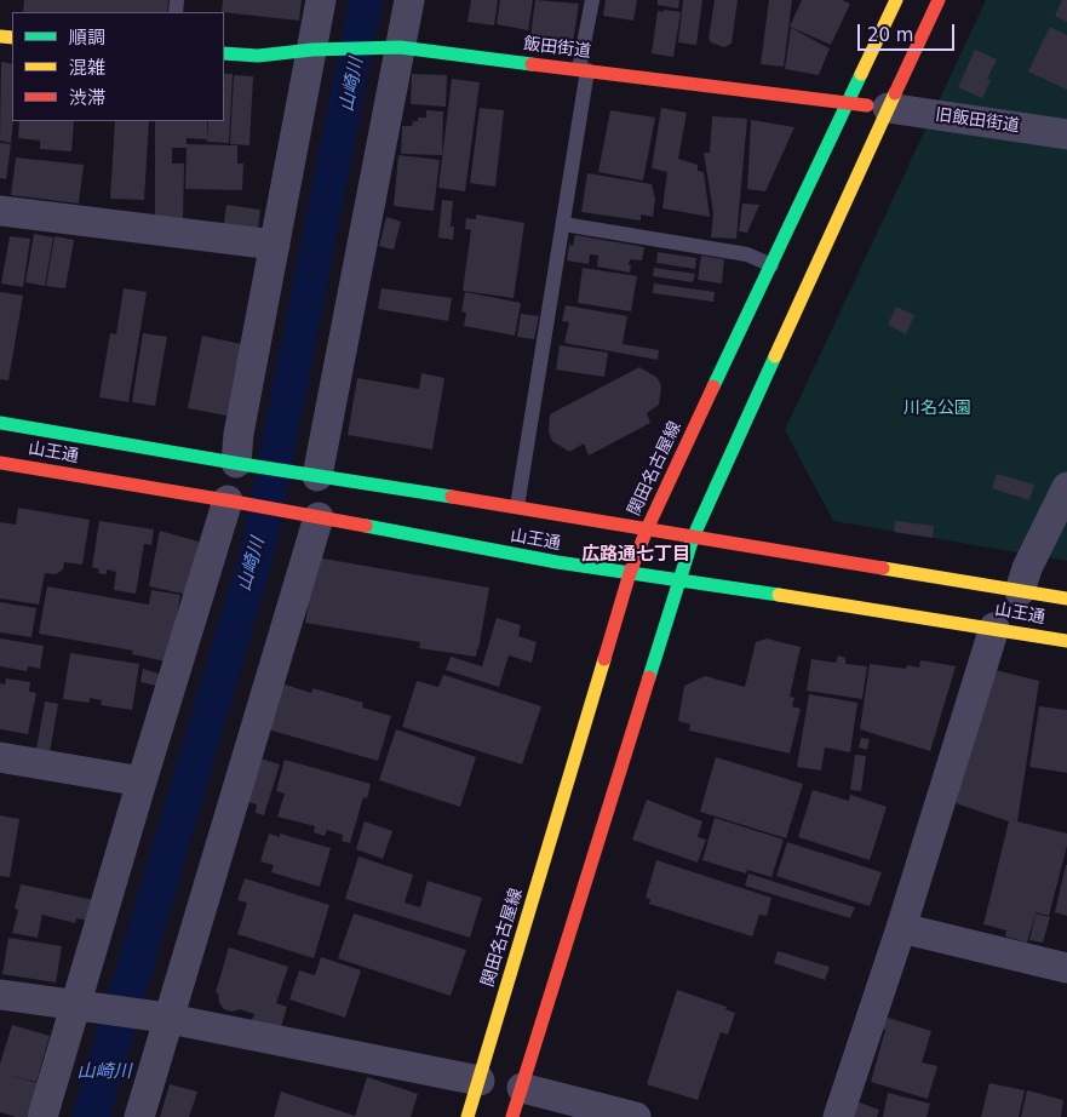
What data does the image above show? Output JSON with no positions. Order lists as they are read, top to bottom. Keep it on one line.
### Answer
{"streets":{"main road":["飯田街道","山王通","関田名古屋線"],"street":["旧飯田街道"]},"crossings":[["飯田街道","旧飯田街道"],["飯田街道","関田名古屋線"],["山王通","関田名古屋線"]],"districts":["広路通七丁目"],"water":["山崎川"],"parks":["川名公園"],"legend":["順調","混雑","渋滞"],"scale_bar":"20 m"}
